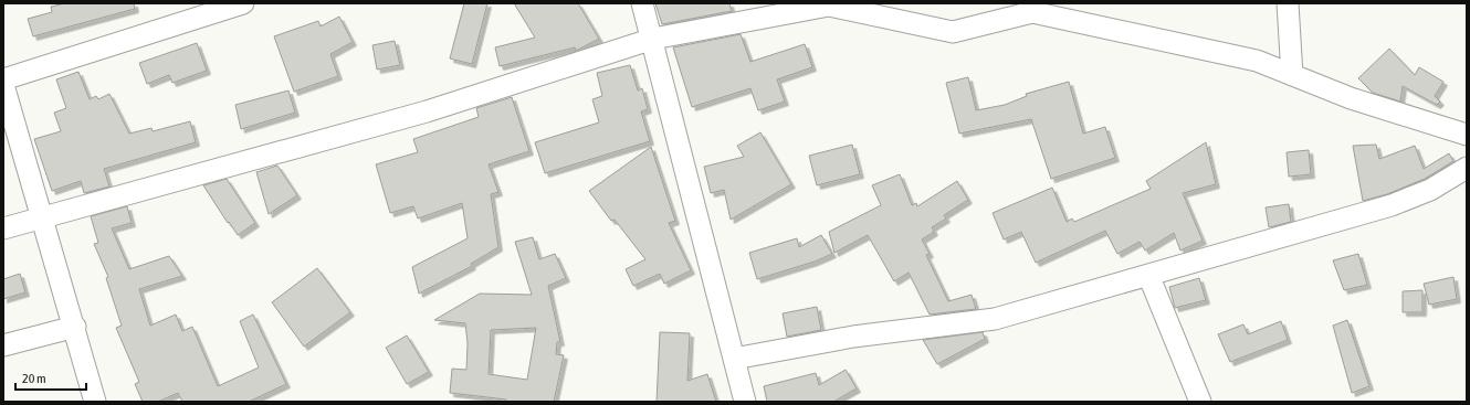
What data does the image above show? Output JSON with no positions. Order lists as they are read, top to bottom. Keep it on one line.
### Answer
{"scale_bar":"20 m"}
